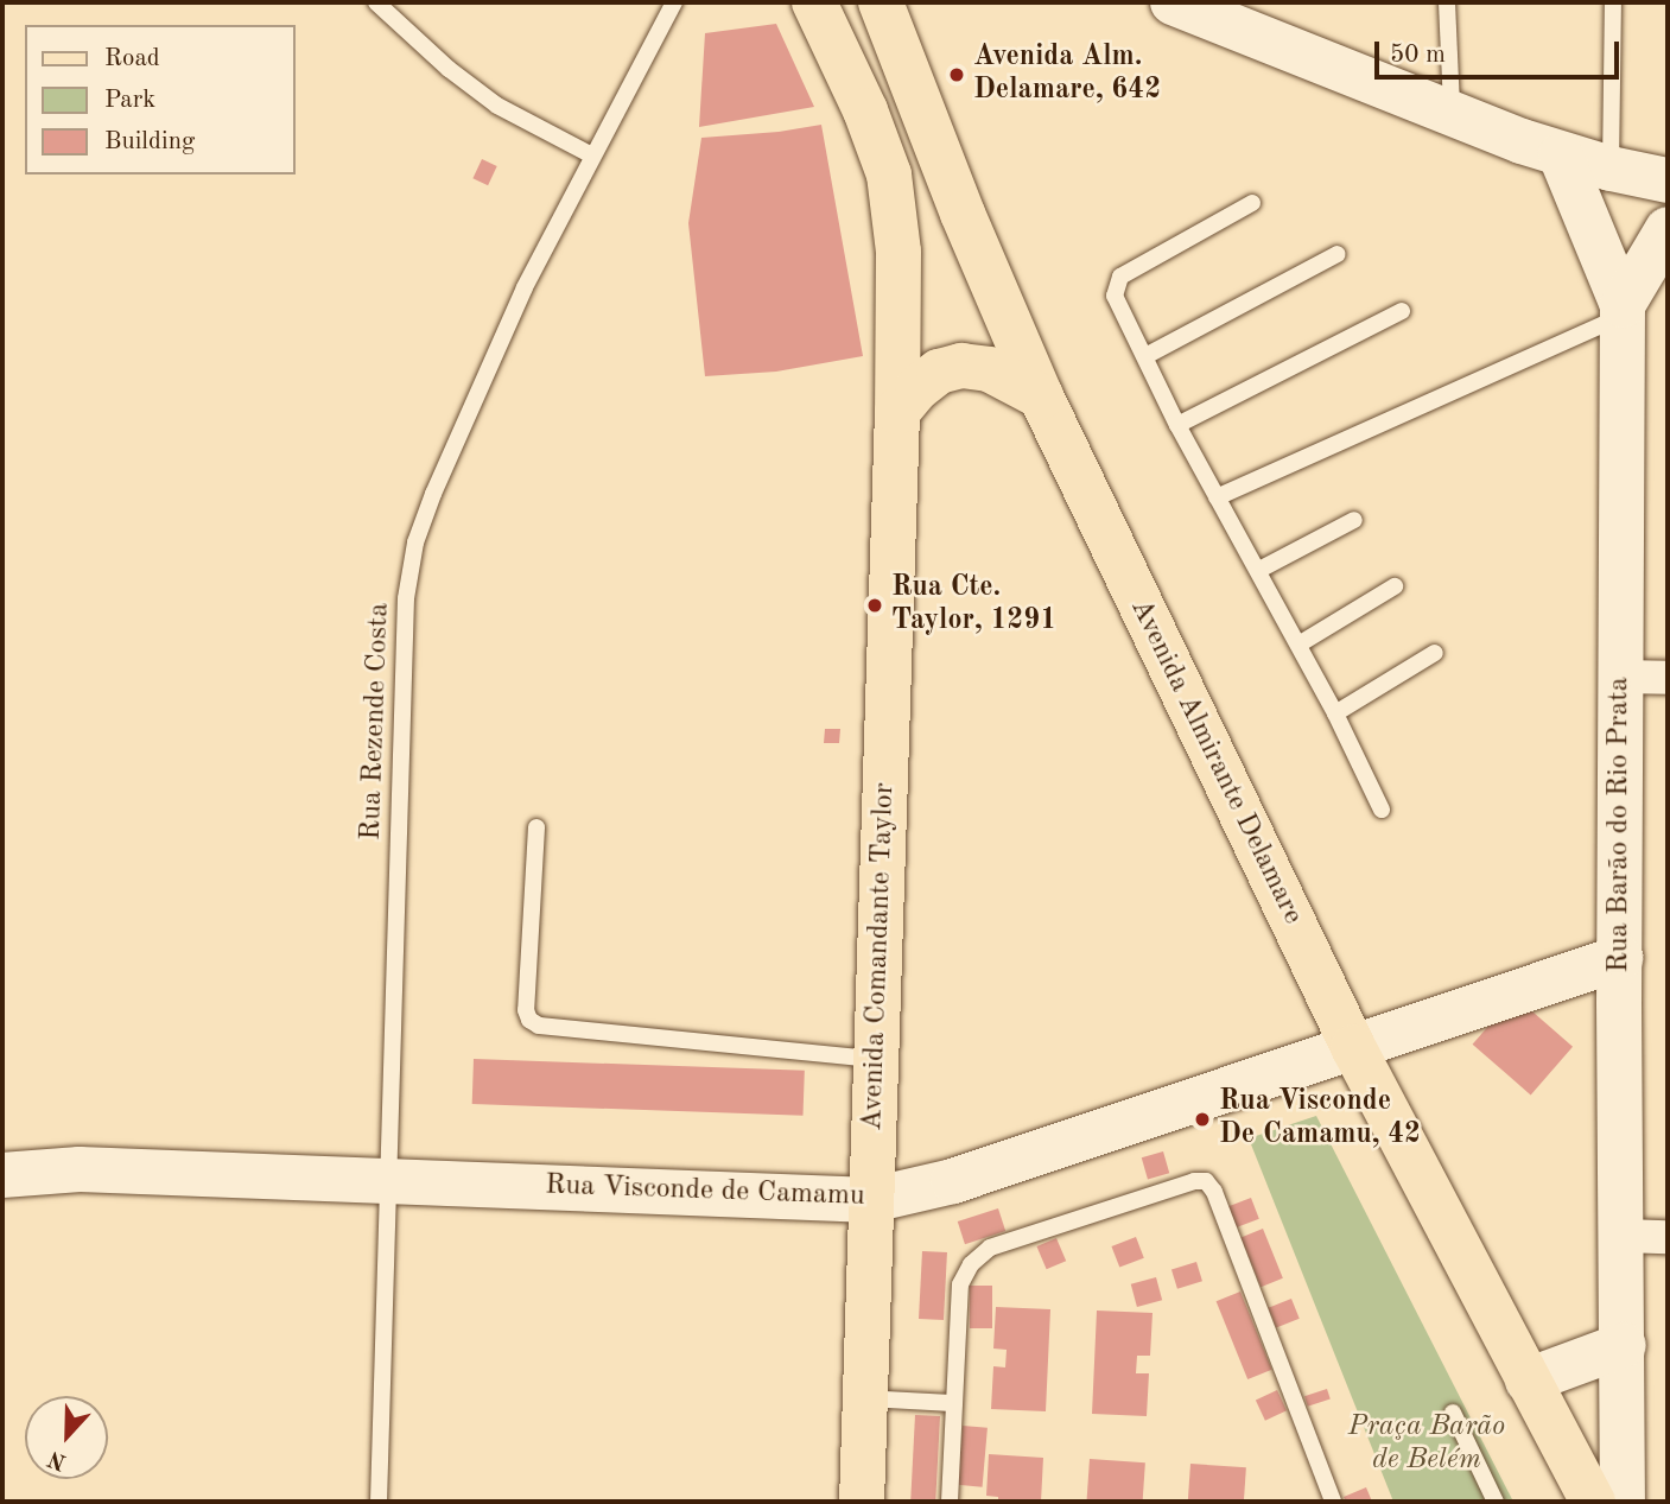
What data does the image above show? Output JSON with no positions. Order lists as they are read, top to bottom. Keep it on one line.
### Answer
{"streets":{"main road":["Avenida Almirante Delamare","Avenida Comandante Taylor"],"street":["Rua Barão do Rio Prata","Rua Visconde de Camamu"],"lane":["Rua Rezende Costa"]},"crossings":[["Rua Rezende Costa","Rua Visconde de Camamu"],["Avenida Almirante Delamare","Rua Visconde de Camamu"],["Rua Barão do Rio Prata","Rua Visconde de Camamu"],["Avenida Comandante Taylor","Rua Visconde de Camamu"]],"parks":["Praça Barão de Belém"],"places":["Avenida Alm. Delamare, 642","Rua Cte. Taylor, 1291","Rua Visconde De Camamu, 42"],"legend":["Road","Park","Building"],"scale_bar":"50 m","north":"bottom"}
